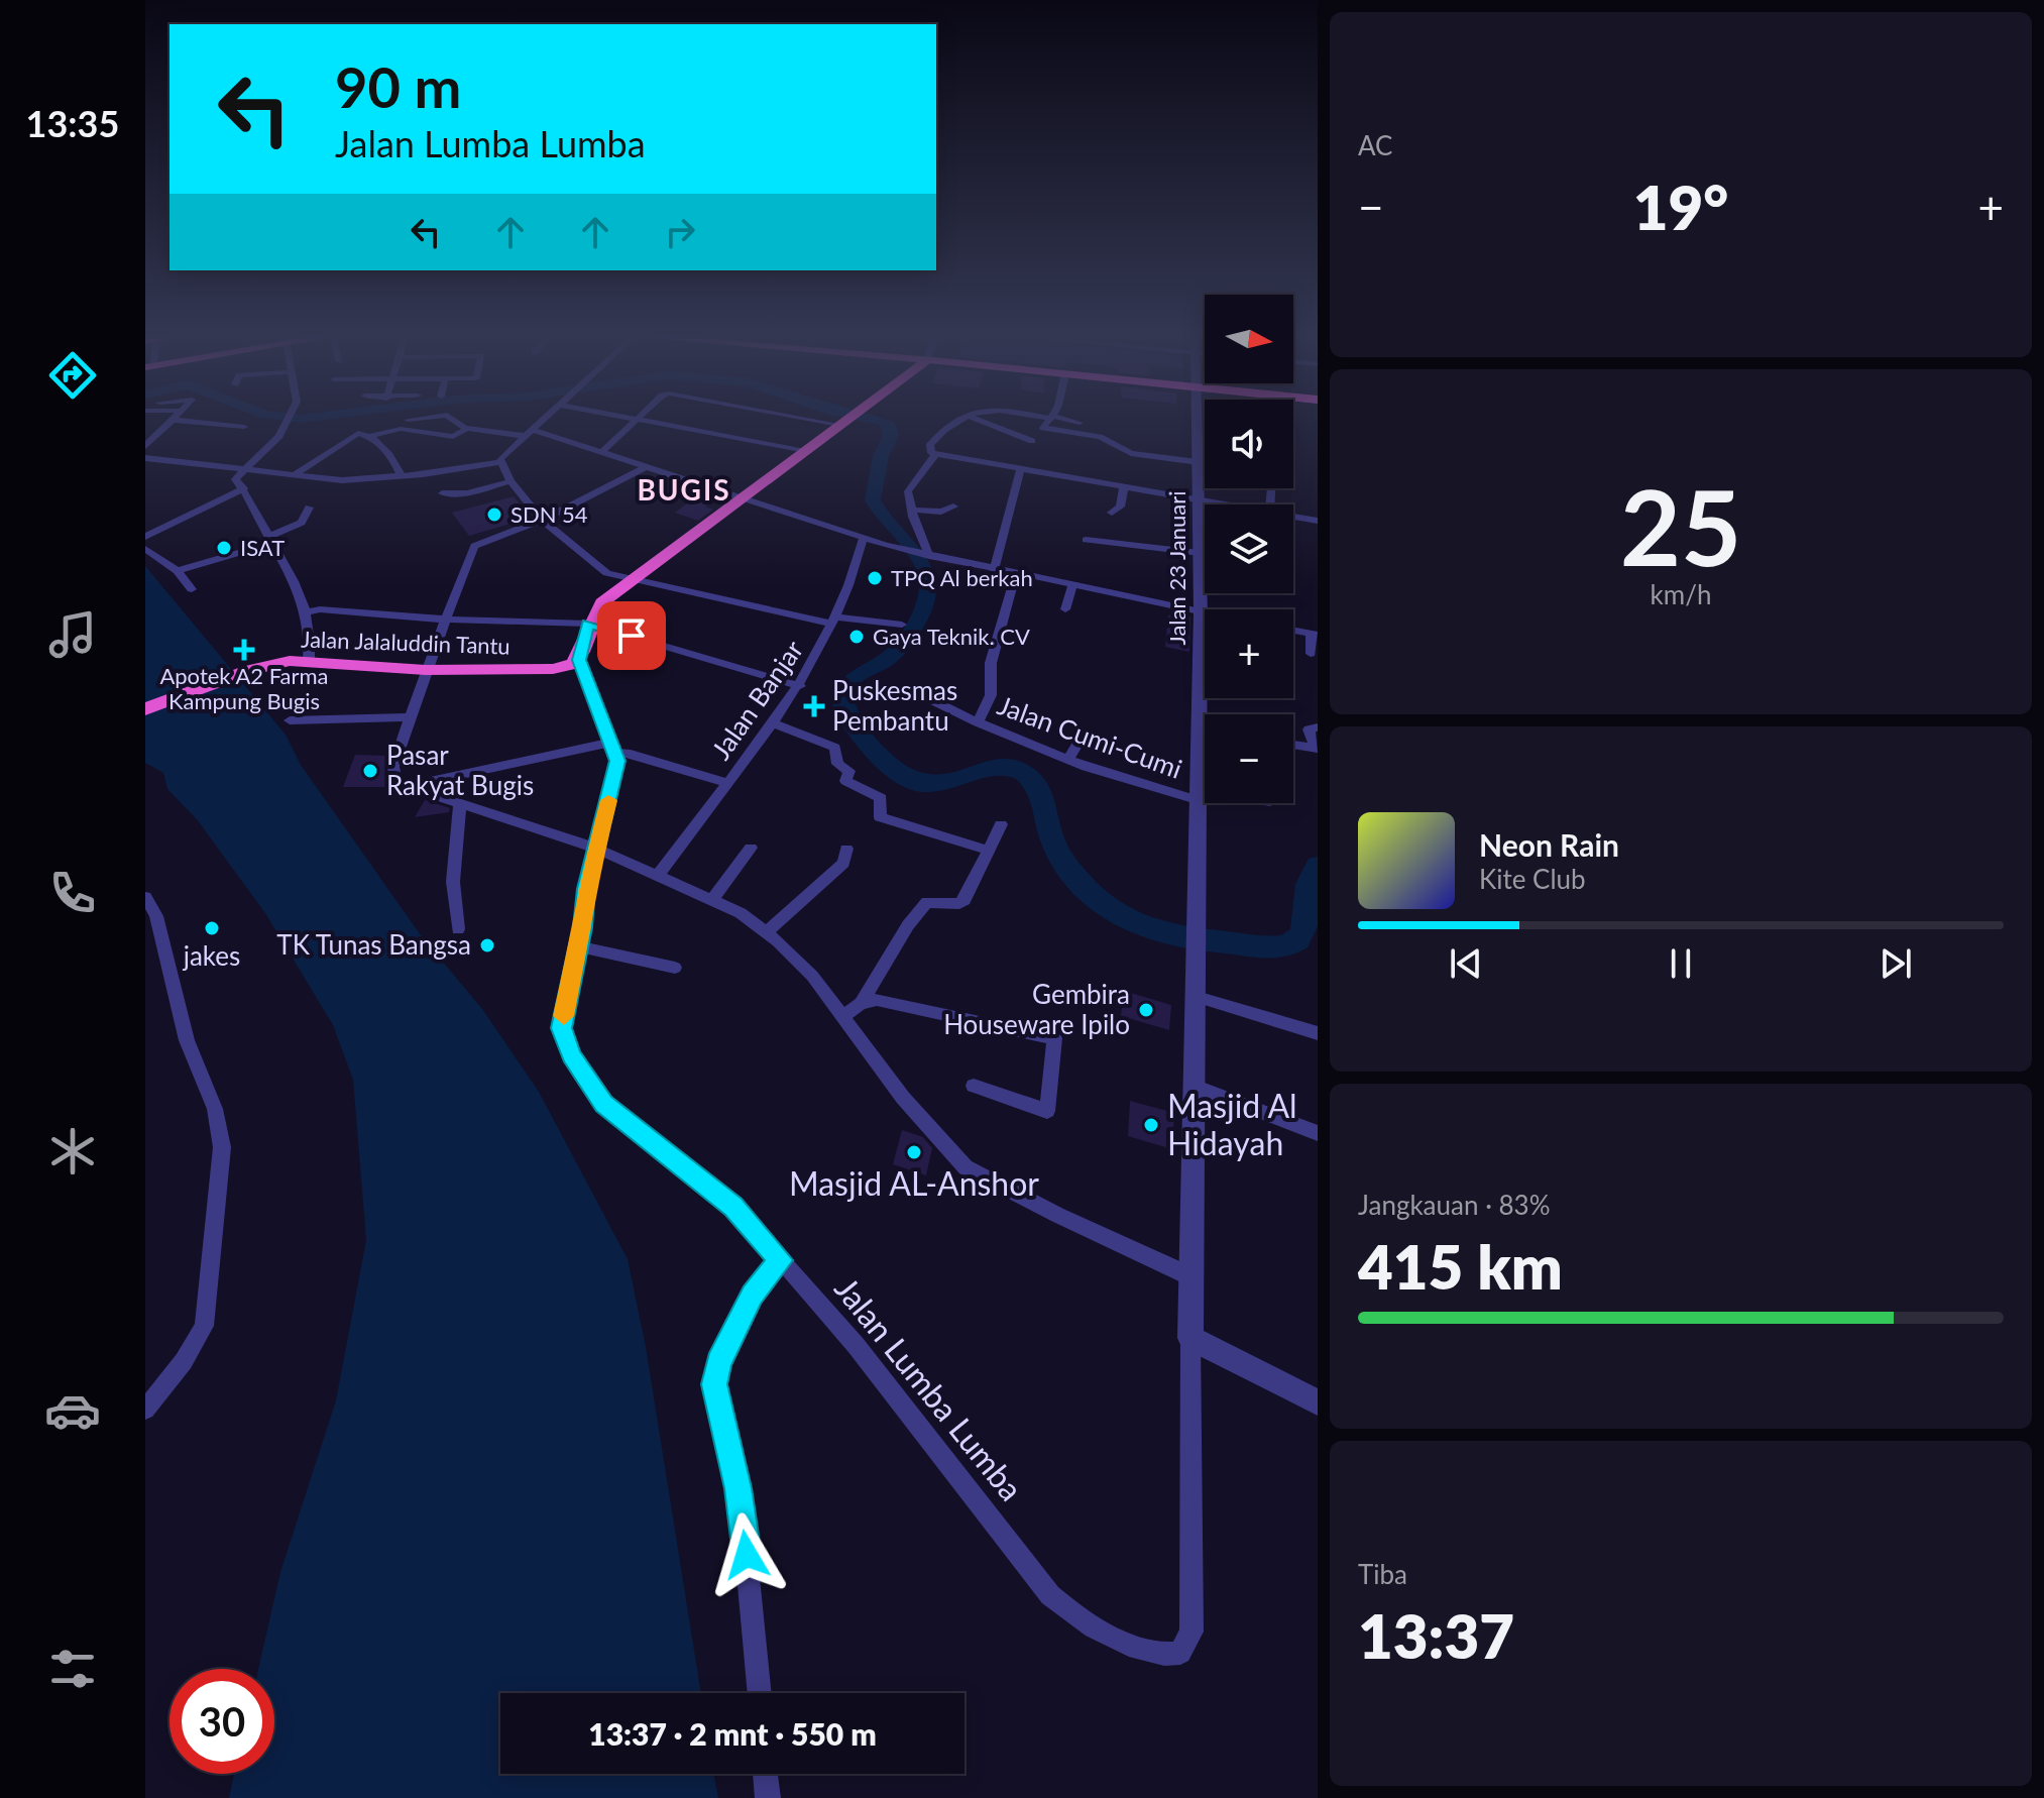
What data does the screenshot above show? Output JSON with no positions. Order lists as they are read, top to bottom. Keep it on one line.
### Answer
{"streets":{"highway":["Jalan Jalaluddin Tantu"],"street":["Jalan 23 Januari","Jalan Banjar","Jalan Cumi-Cumi","Jalan Lumba Lumba"]},"crossings":[["Jalan 23 Januari","Jalan Cumi-Cumi"],["Jalan 23 Januari","Jalan Lumba Lumba"]],"districts":["BUGIS"],"places":{"other":["SDN 54","ISAT","TPQ Al berkah","Gaya Teknik. CV","Pasar Rakyat Bugis","jakes","TK Tunas Bangsa","Gembira Houseware Ipilo","Masjid Al Hidayah","Masjid AL-Anshor"],"health":["Apotek A2 Farma Kampung Bugis","Puskesmas Pembantu"]},"north":"right","page":{"tabs":"13:35","tile":["AC",["25","km/h"],["Jangkauan · 83%","415 km"],["Tiba","13:37"]],"turn":["90 m","Jalan Lumba Lumba"],"heat":["−","19°","+"],"map_buttons":["+","−"],"song":["Neon Rain","Kite Club"],"limit":"30","trip":"13:37 · 2 mnt · 550 m"}}
